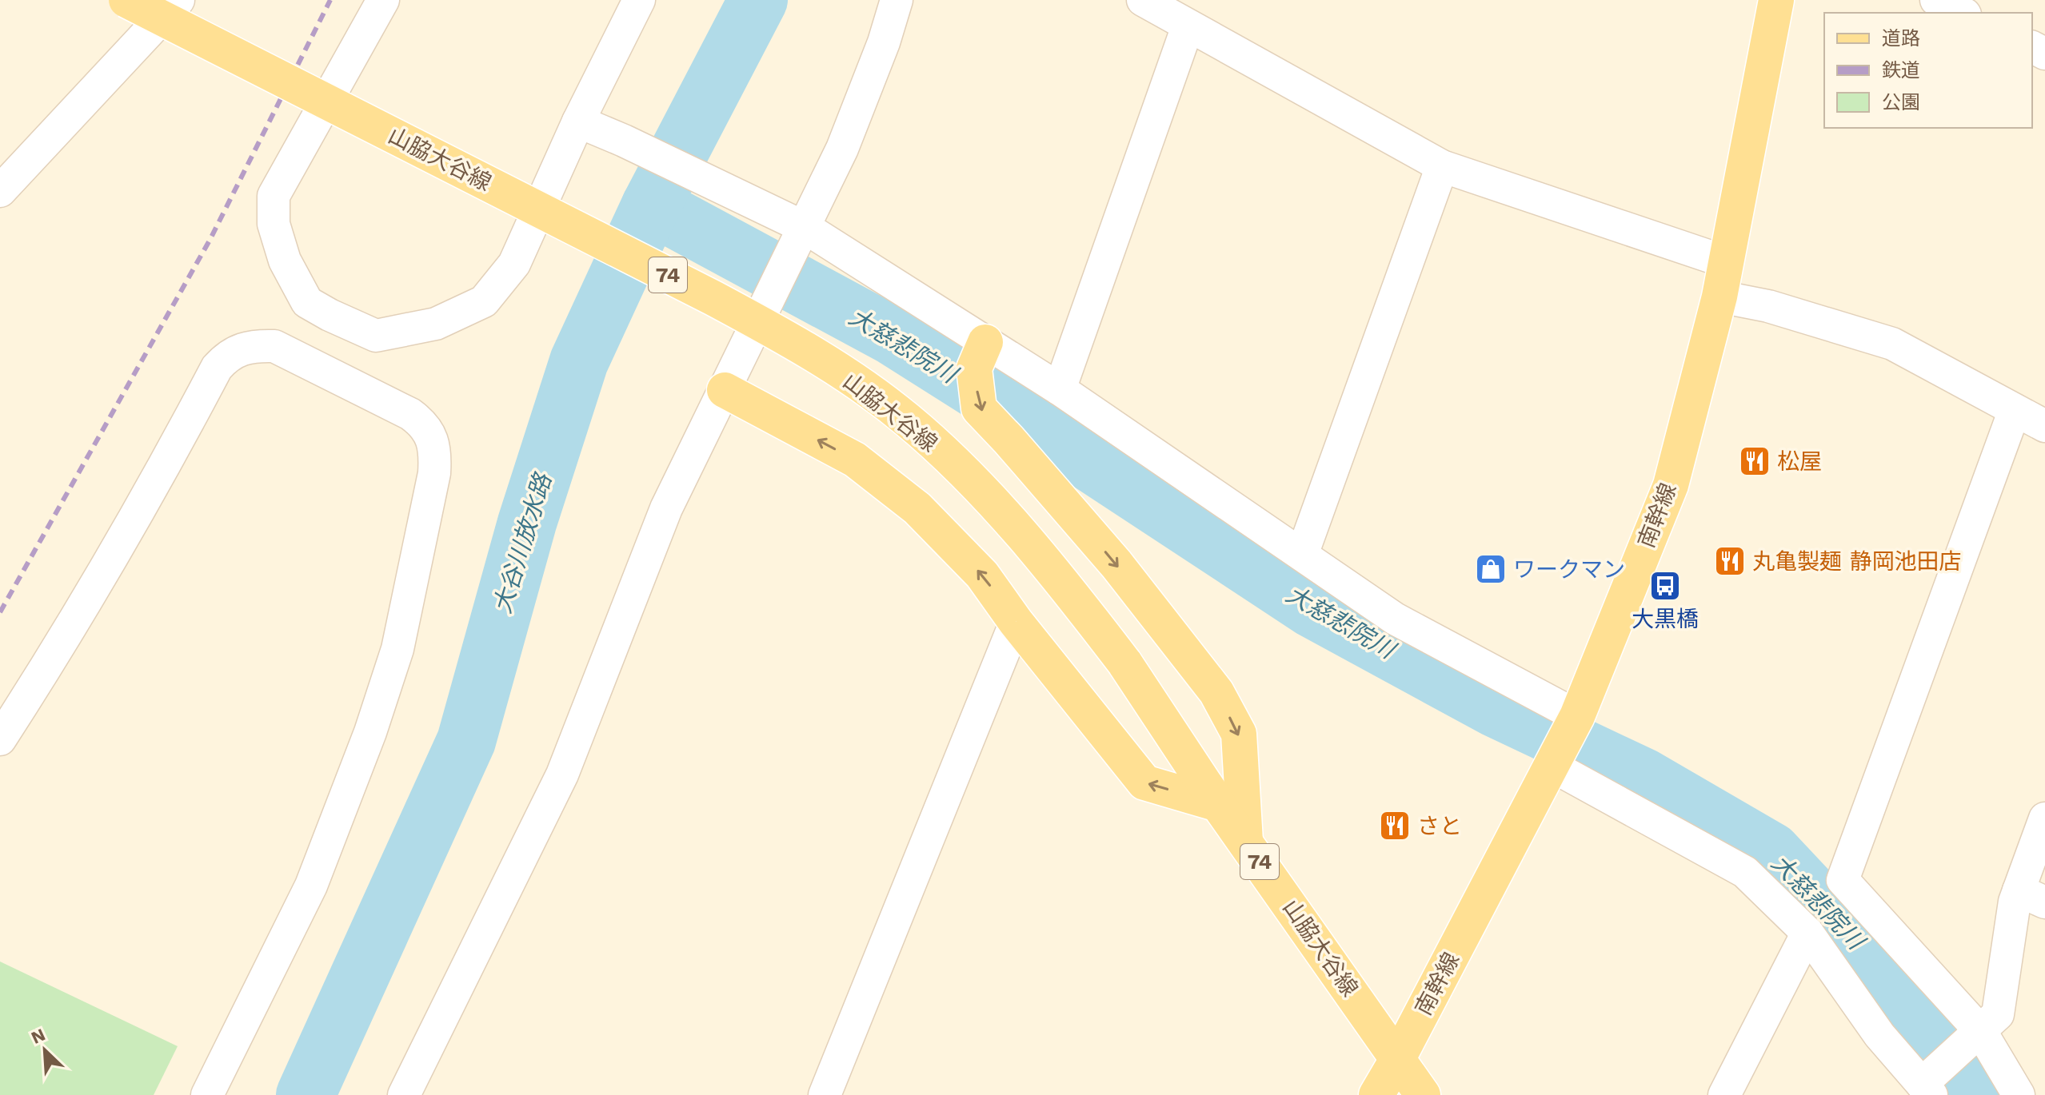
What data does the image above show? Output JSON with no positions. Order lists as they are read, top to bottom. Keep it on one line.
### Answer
{"streets":{"main road":["山脇大谷線","74","南幹線"]},"crossings":[["山脇大谷線","南幹線"]],"water":["大慈悲院川","大谷川放水路"],"places":{"restaurant":["松屋","丸亀製麺 静岡池田店","さと"],"shop":["ワークマン"],"bus stop":["大黒橋"]},"legend":["道路","鉄道","公園"],"north":"top left"}
